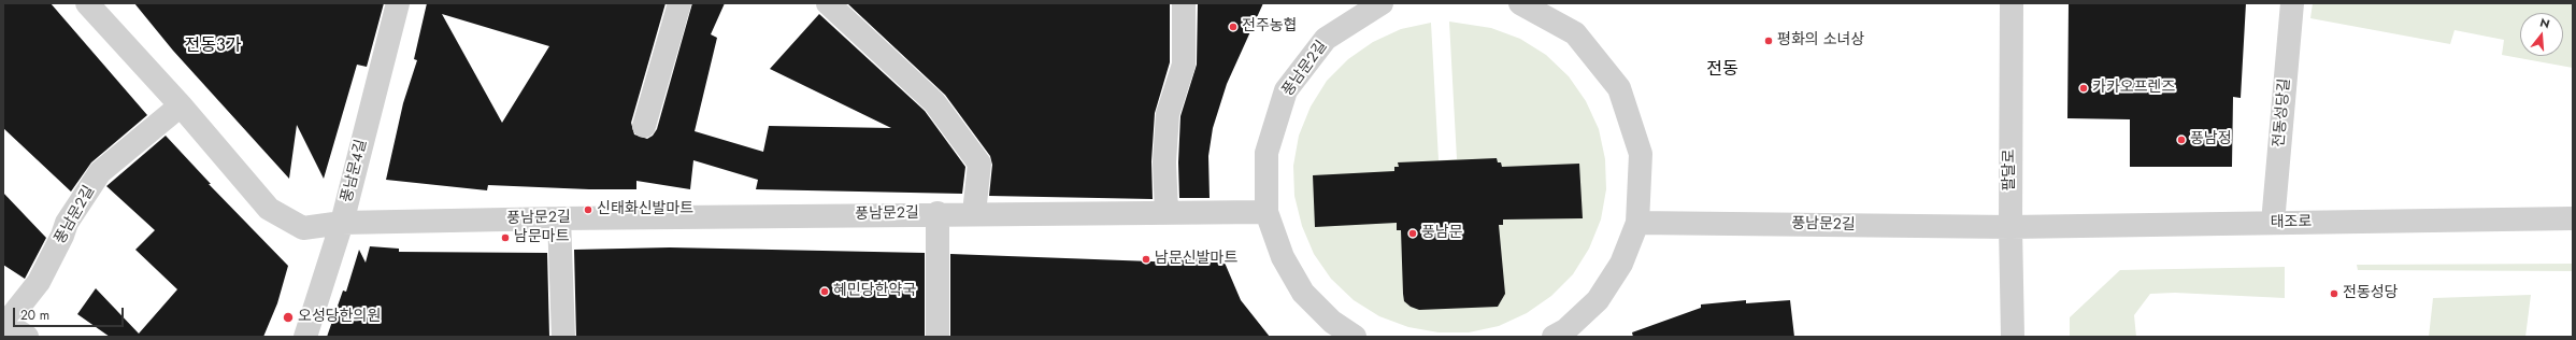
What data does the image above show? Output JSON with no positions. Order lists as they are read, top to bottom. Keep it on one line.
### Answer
{"streets":{"street":["풍남문2길","전동성당길","팔달로","풍남문4길","태조로"]},"crossings":[["풍남문2길","팔달로"],["풍남문2길","풍남문4길"],["풍남문2길","태조로"],["전동성당길","태조로"],["팔달로","태조로"]],"districts":["전동3가","전동"],"places":["전주농협","평화의 소녀상","카카오프렌즈","풍남정","신태화신발마트","풍남문","남문마트","남문신발마트","혜민당한약국","전동성당","오성당한의원"],"scale_bar":"20 m","north":"top"}
